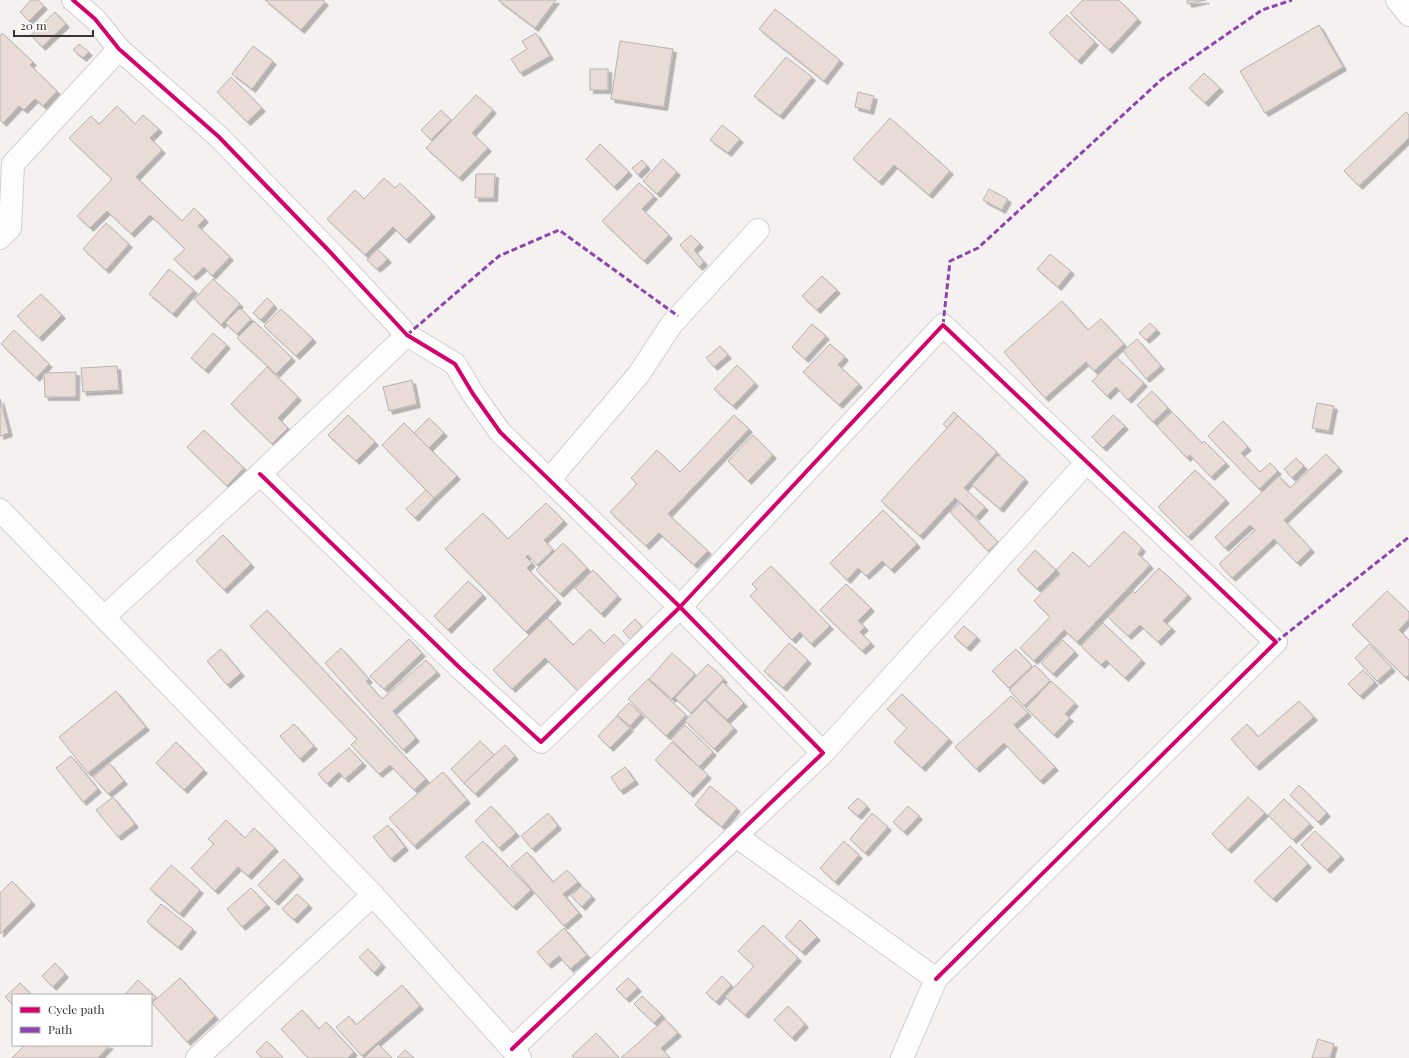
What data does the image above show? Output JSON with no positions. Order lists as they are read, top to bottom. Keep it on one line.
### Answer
{"legend":["Cycle path","Path"],"scale_bar":"20 m"}
